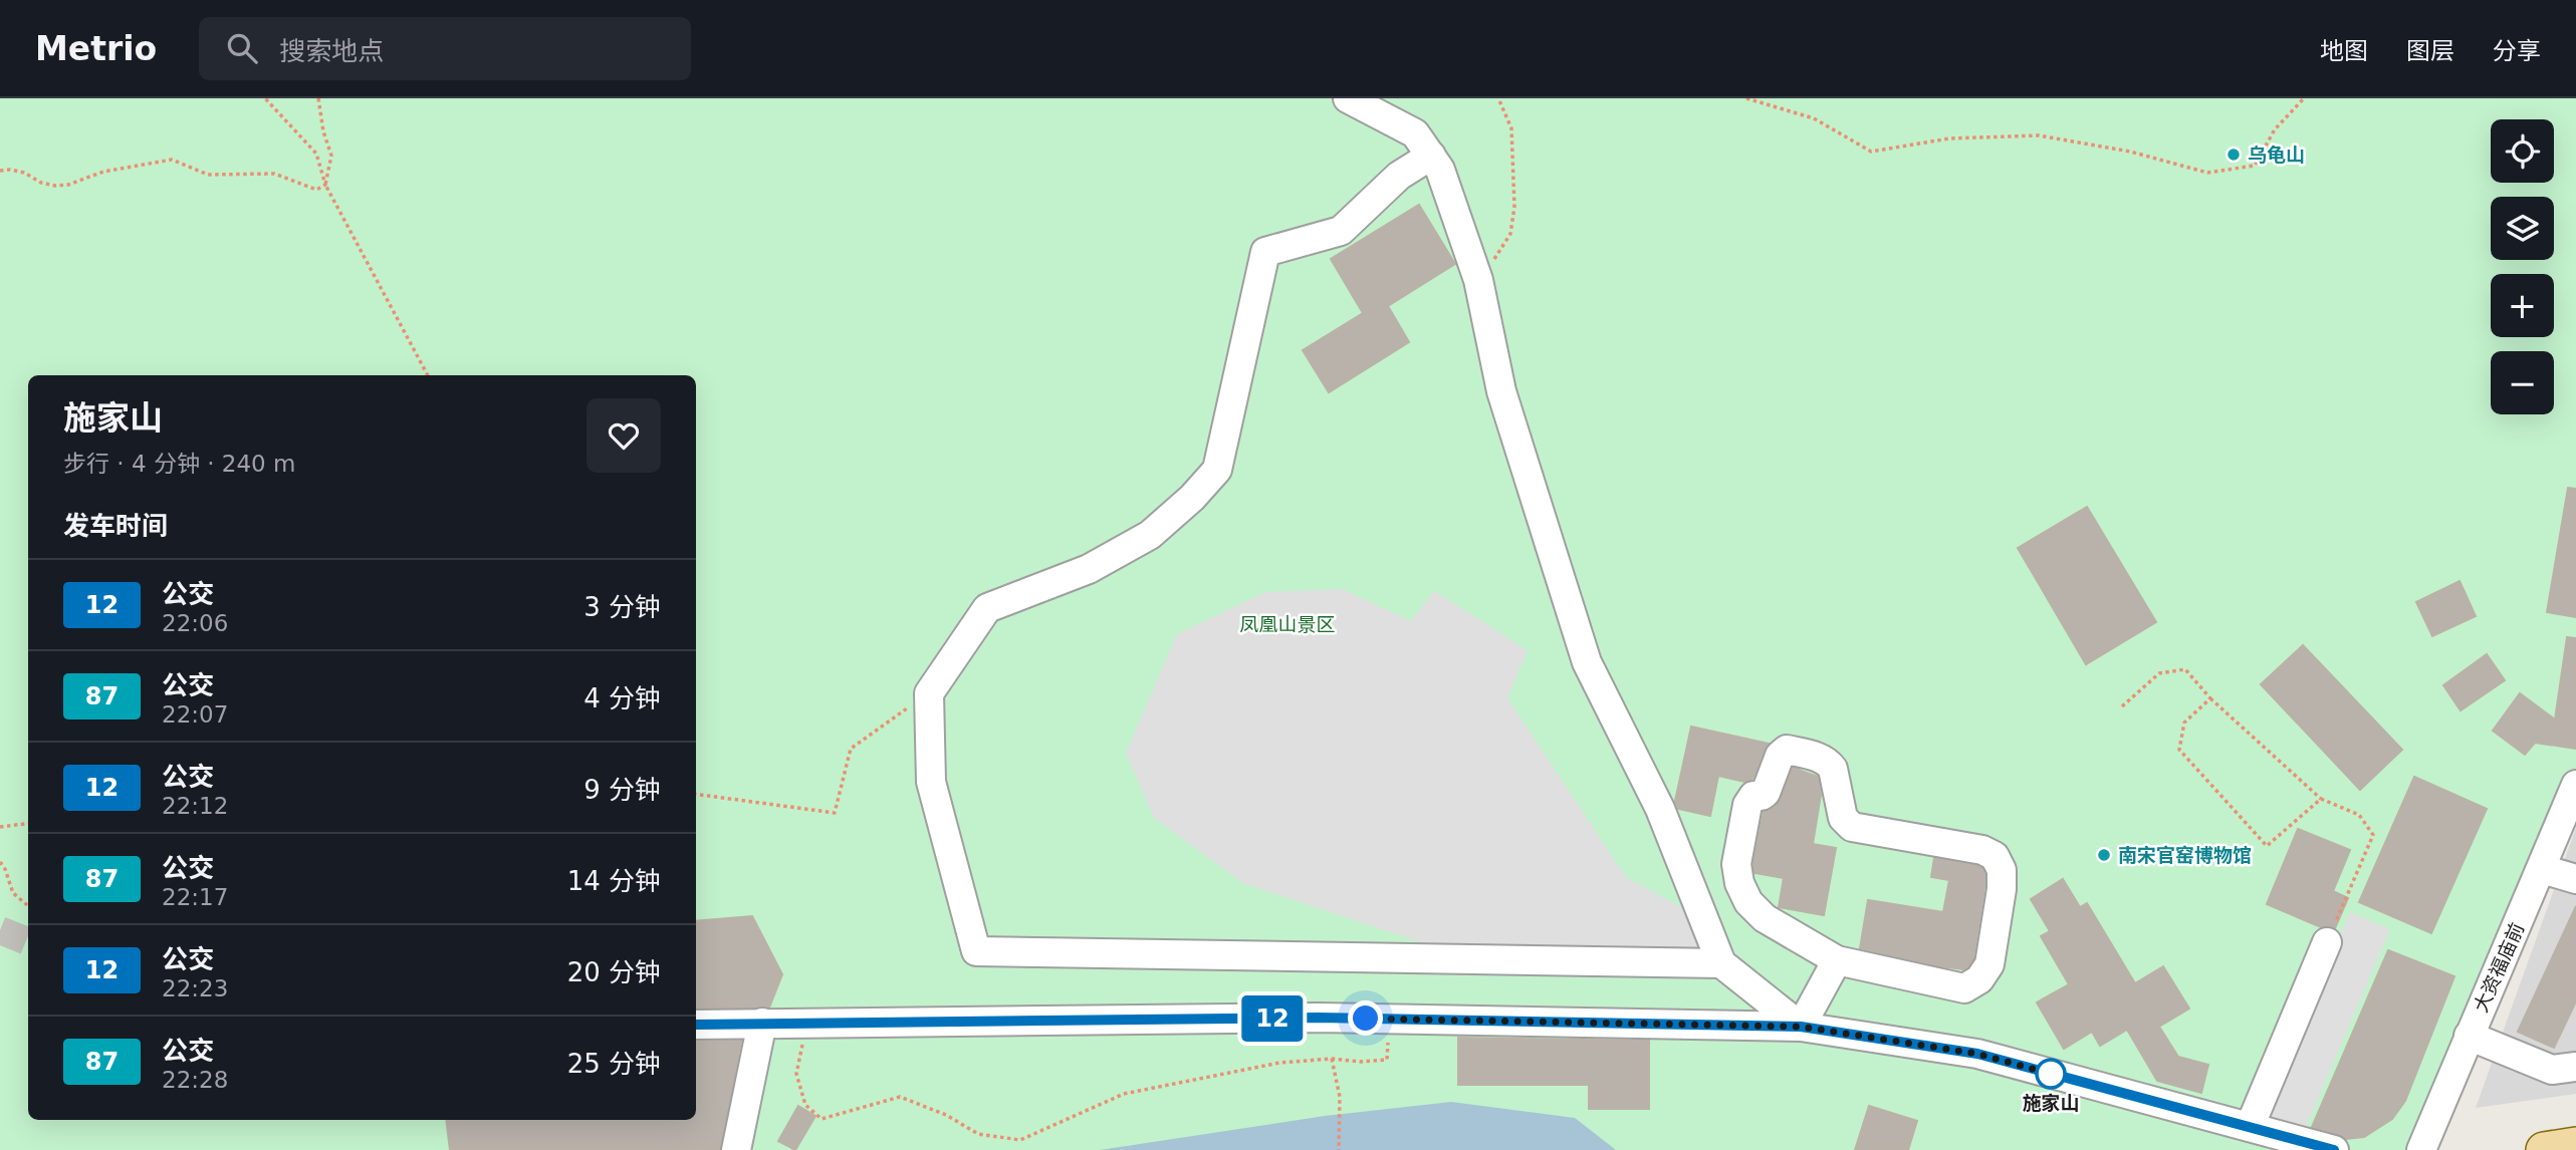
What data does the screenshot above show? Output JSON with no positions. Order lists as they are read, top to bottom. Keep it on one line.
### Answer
{"streets":{"street":["大资福庙前"]},"parks":["凤凰山景区"],"places":["乌龟山","南宋官窑博物馆","施家山"],"lines":["bus line 12"],"page":{"header":"Metrio","search":"搜索地点","nav":["地图","图层","分享"],"on_map":"12","map_buttons":["+","−"],"heading":[["施家山","步行 · 4 分钟 · 240 m"],"发车时间"],"list":[{"mark":"12","name":"公交","note":"22:06","value":"3 分钟"},{"mark":"87","name":"公交","note":"22:07","value":"4 分钟"},{"mark":"12","name":"公交","note":"22:12","value":"9 分钟"},{"mark":"87","name":"公交","note":"22:17","value":"14 分钟"},{"mark":"12","name":"公交","note":"22:23","value":"20 分钟"},{"mark":"87","name":"公交","note":"22:28","value":"25 分钟"}]}}
